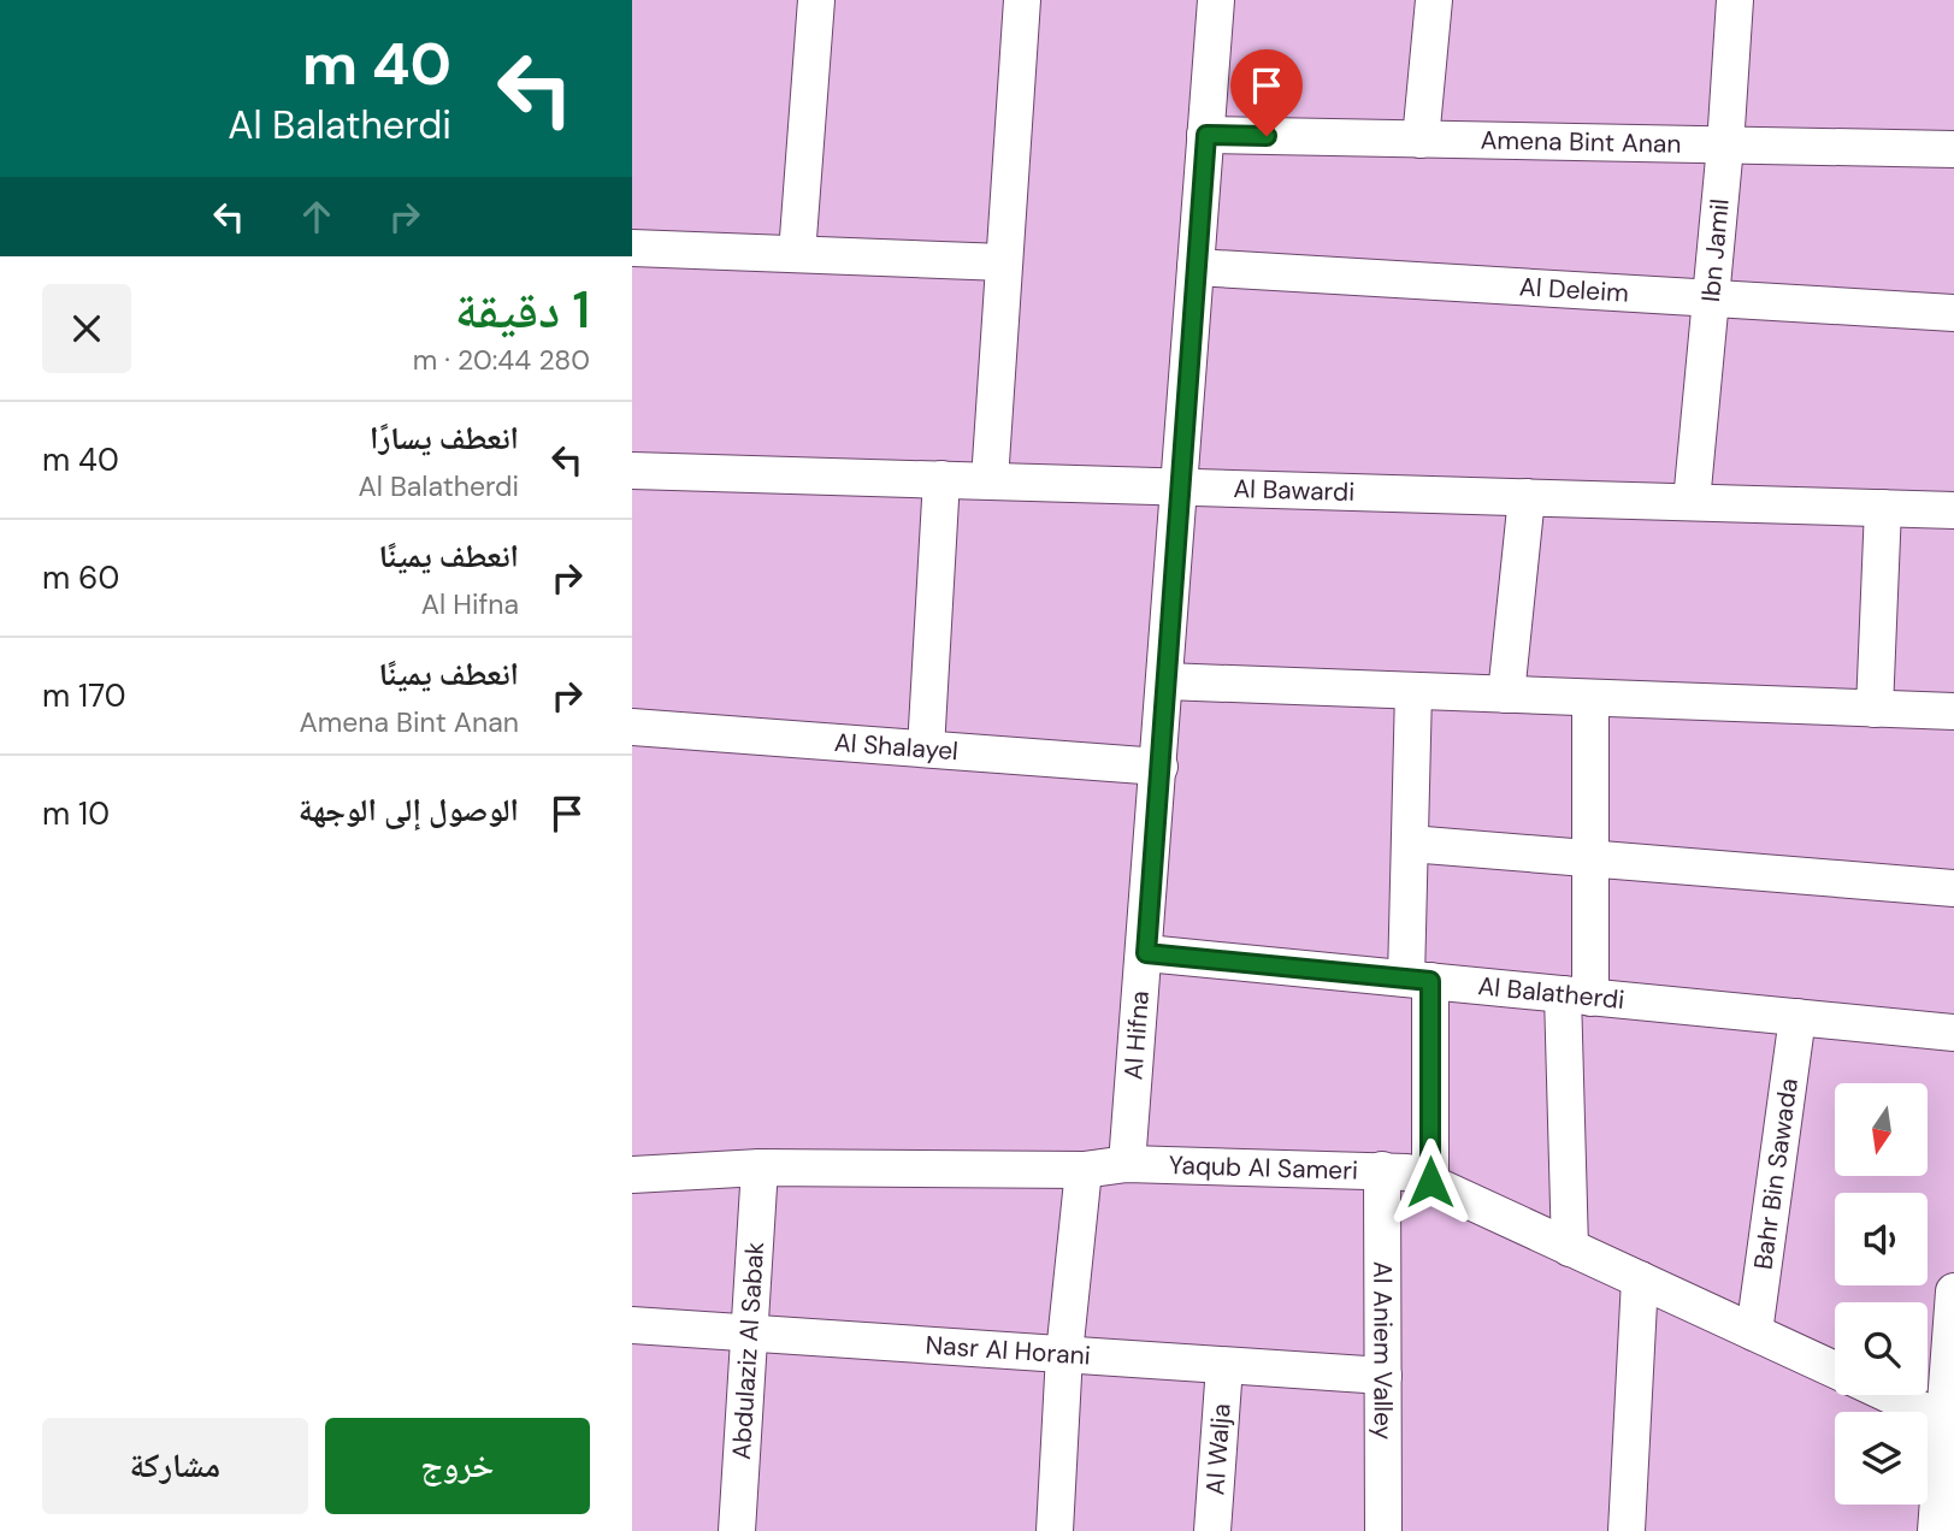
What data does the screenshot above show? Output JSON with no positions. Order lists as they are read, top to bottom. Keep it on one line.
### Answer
{"streets":{"street":["Amena Bint Anan","Ibn Jamil","Al Deleim","Al Bawardi","Al Shalayel","Al Balatherdi","Al Hifna","Yaqub Al Sameri","Bahr Bin Sawada","Abdulaziz Al Sabak","Nasr Al Horani","Al Aniem Valley","Al Walja"]},"crossings":[["Amena Bint Anan","Ibn Jamil"],["Amena Bint Anan","Al Hifna"],["Ibn Jamil","Al Deleim"],["Ibn Jamil","Al Bawardi"],["Al Deleim","Al Hifna"],["Al Bawardi","Al Hifna"],["Al Shalayel","Al Hifna"],["Al Balatherdi","Al Hifna"],["Al Balatherdi","Bahr Bin Sawada"],["Al Hifna","Yaqub Al Sameri"],["Yaqub Al Sameri","Bahr Bin Sawada"],["Yaqub Al Sameri","Abdulaziz Al Sabak"],["Yaqub Al Sameri","Al Aniem Valley"],["Abdulaziz Al Sabak","Nasr Al Horani"],["Nasr Al Horani","Al Aniem Valley"],["Nasr Al Horani","Al Walja"]],"north":"bottom","page":{"turn":["40 m","Al Balatherdi"],"heading":["1 دقيقة","280 m · 20:44"],"list":[{"name":"انعطف يسارًا","note":"Al Balatherdi","value":"40 m"},{"name":"انعطف يمينًا","note":"Al Hifna","value":"60 m"},{"name":"انعطف يمينًا","note":"Amena Bint Anan","value":"170 m"},{"name":"الوصول إلى الوجهة","value":"10 m"}],"buttons":["خروج","مشاركة"]}}
